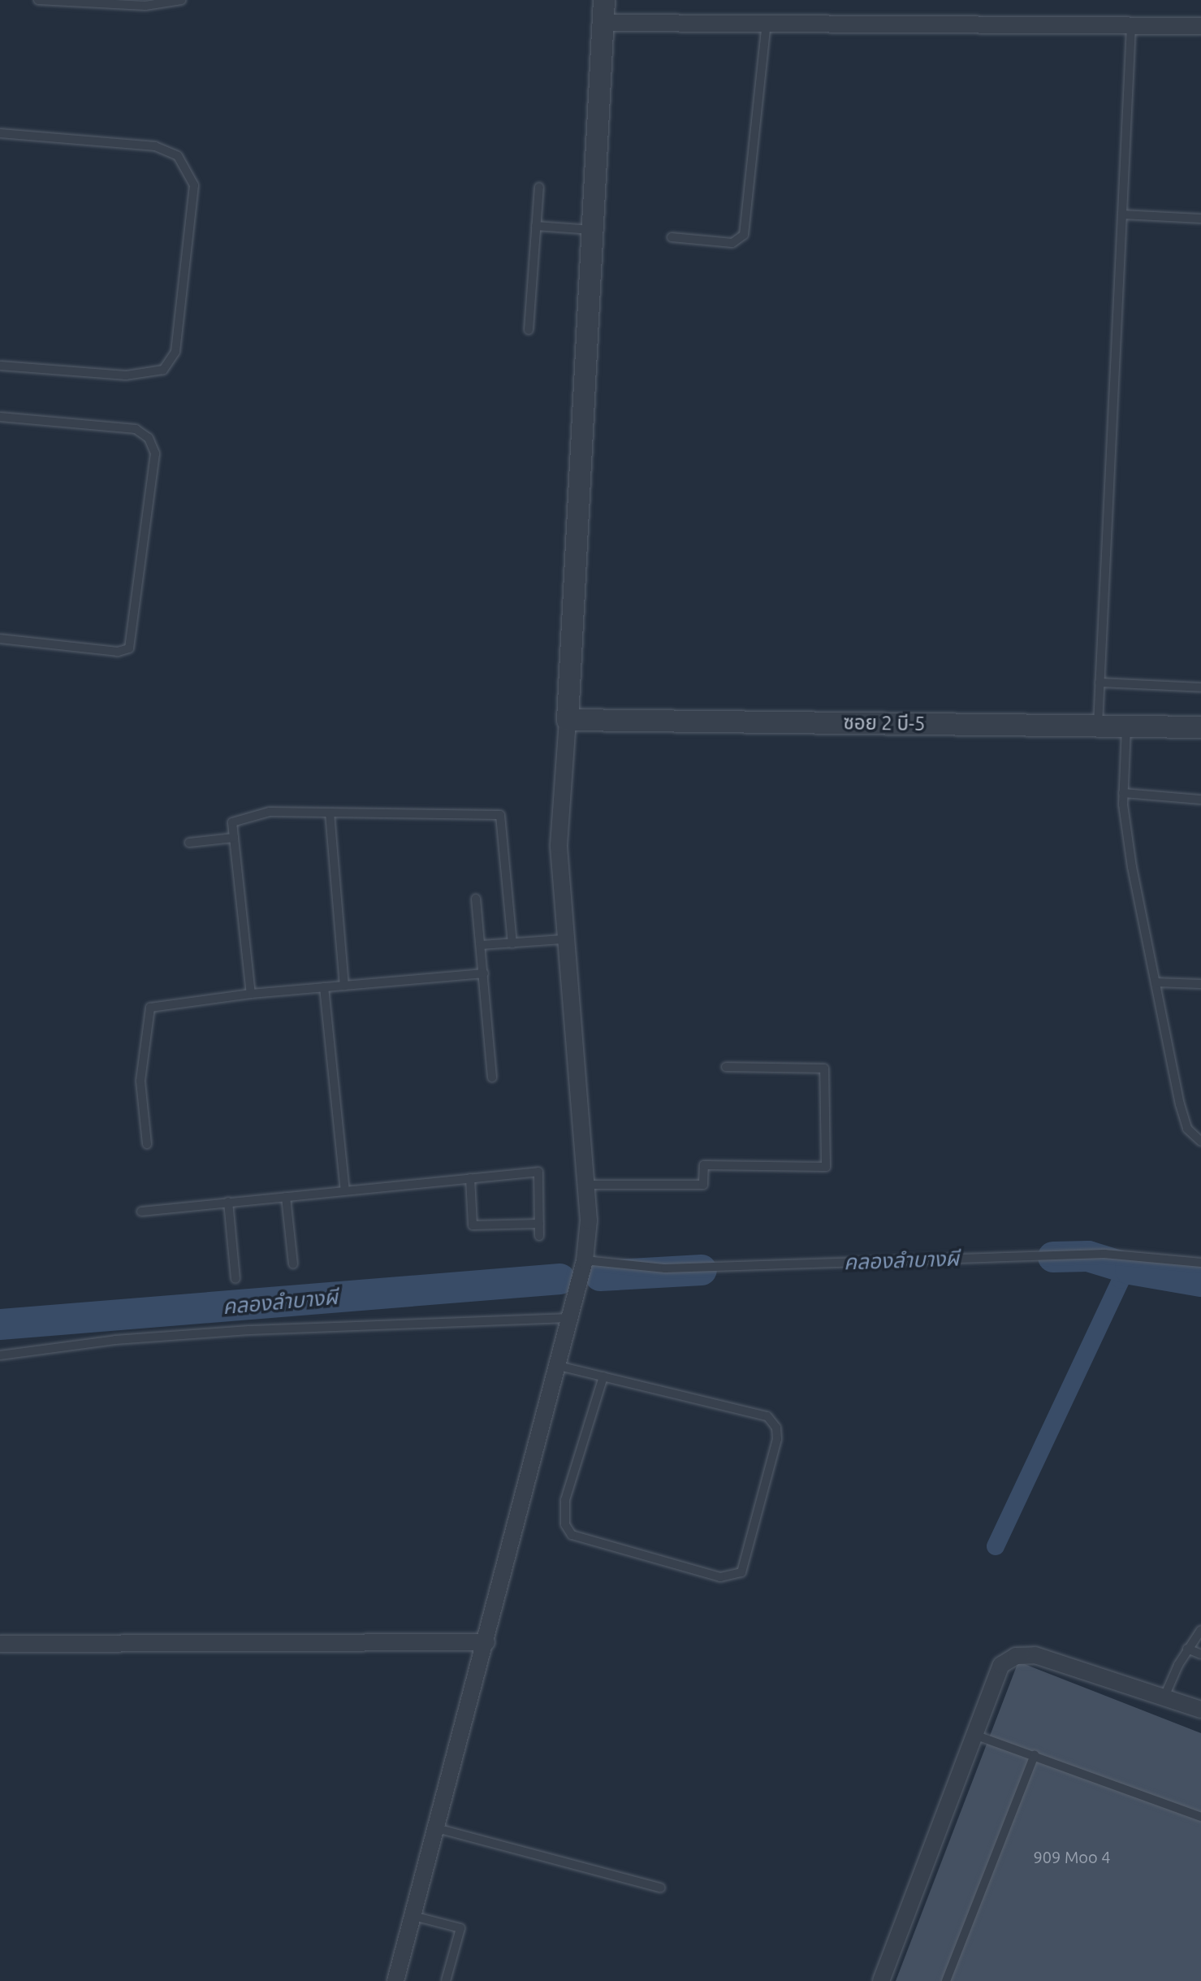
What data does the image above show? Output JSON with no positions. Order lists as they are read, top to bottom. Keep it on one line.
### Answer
{"streets":{"street":["ซอย 2 บี-5"]},"water":["คลองลำบางผี"],"house_numbers":["909 Moo 4"]}
